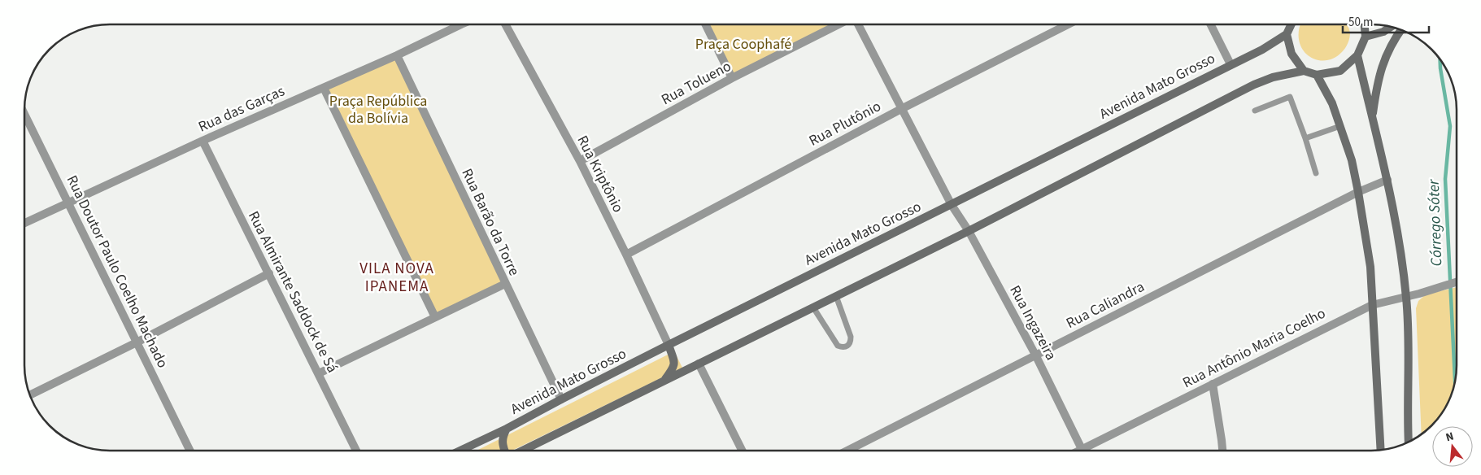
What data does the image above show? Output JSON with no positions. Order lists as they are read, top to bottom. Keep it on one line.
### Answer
{"streets":{"main road":["Avenida Mato Grosso"],"street":["Rua Tolueno","Rua das Garças","Rua Plutônio","Rua Kriptônio","Rua Barão da Torre","Rua Doutor Paulo Coelho Machado","Rua Almirante Saddock de Sá","Rua Caliandra","Rua Ingazeira","Rua Antônio Maria Coelho"]},"crossings":[["Rua Tolueno","Rua Kriptônio"],["Avenida Mato Grosso","Rua Kriptônio"],["Avenida Mato Grosso","Rua Barão da Torre"],["Avenida Mato Grosso","Rua Ingazeira"],["Rua das Garças","Rua Barão da Torre"],["Rua das Garças","Rua Doutor Paulo Coelho Machado"],["Rua das Garças","Rua Almirante Saddock de Sá"],["Rua Plutônio","Rua Kriptônio"],["Rua Plutônio","Rua Ingazeira"],["Rua Caliandra","Rua Ingazeira"]],"districts":["VILA NOVA IPANEMA"],"water":["Córrego Sóter"],"parks":["Praça Coophafé","Praça República da Bolívia"],"scale_bar":"50 m","north":"top"}
